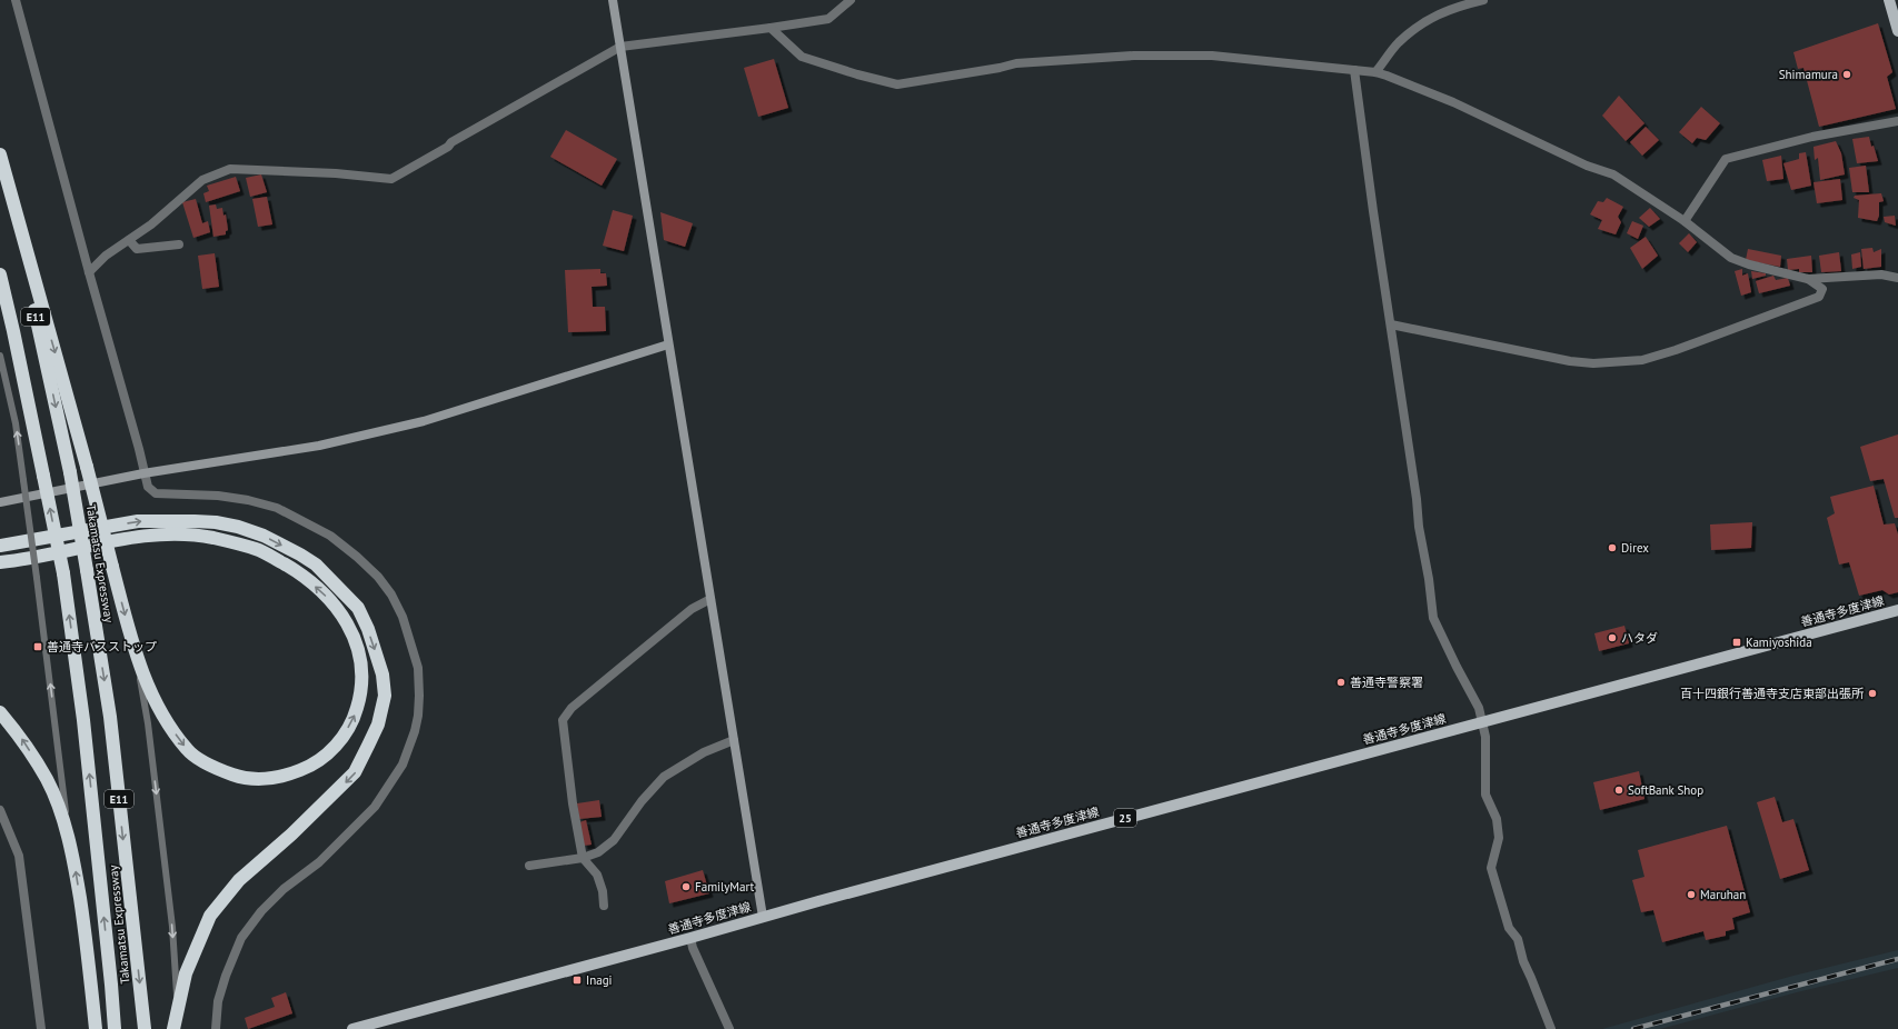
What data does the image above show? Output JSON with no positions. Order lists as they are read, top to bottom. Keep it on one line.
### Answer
{"streets":{"highway":["E11","Takamatsu Expressway"],"main road":["善通寺多度津線","25"]},"places":{"other":["Shimamura","Direx","ハタダ","善通寺警察署","百十四銀行善通寺支店東部出張所","SoftBank Shop","FamilyMart","Maruhan"],"transit":["Kamiyoshida","善通寺バスストップ","Inagi"]}}
